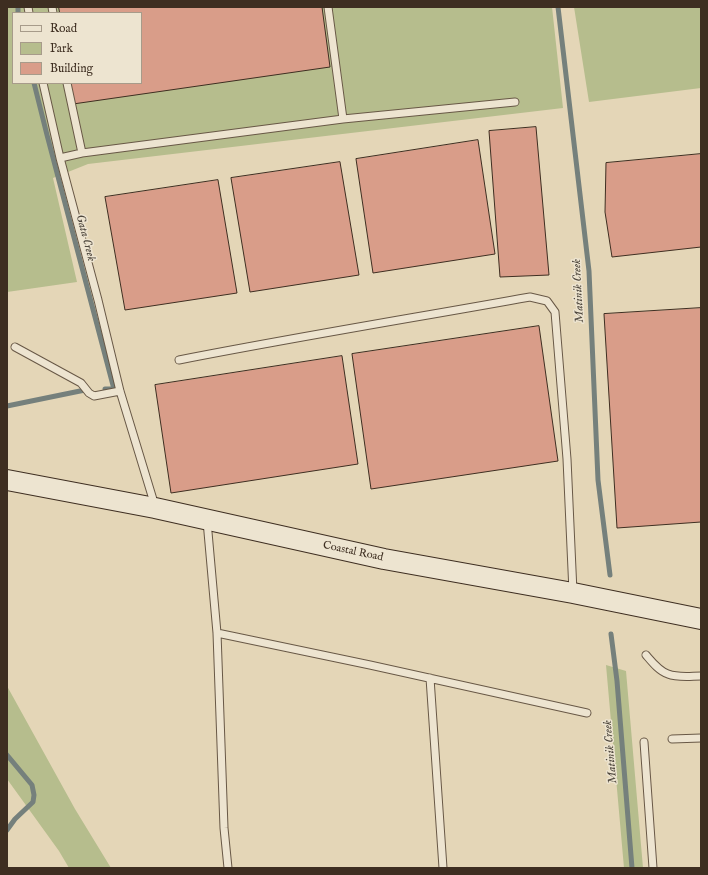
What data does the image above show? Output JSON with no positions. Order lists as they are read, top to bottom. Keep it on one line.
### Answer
{"streets":{"main road":["Coastal Road"]},"water":["Gata Creek","Matinik Creek"],"legend":["Road","Park","Building"]}
